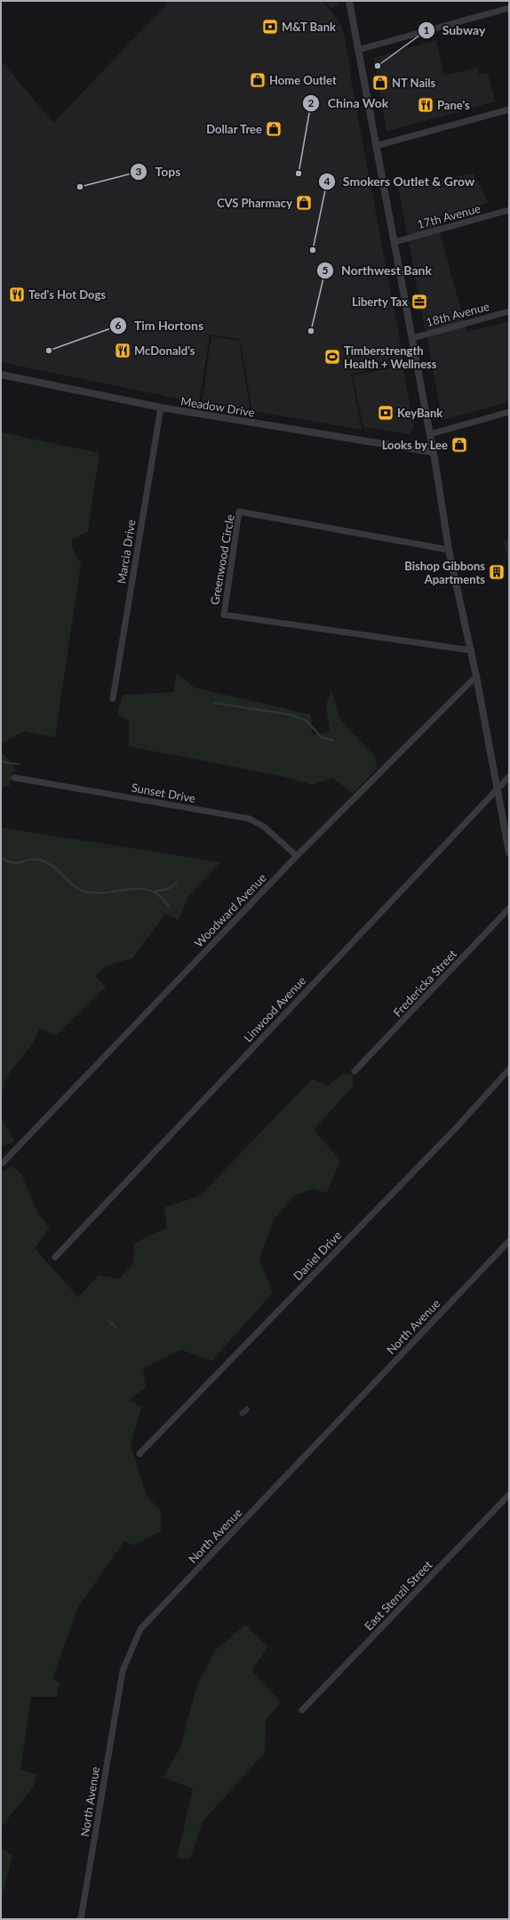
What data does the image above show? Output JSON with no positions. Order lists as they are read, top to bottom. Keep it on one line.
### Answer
{"streets":{"street":["17th Avenue","18th Avenue","Meadow Drive","Marcia Drive","Greenwood Circle","Sunset Drive","Woodward Avenue","Fredericka Street","Linwood Avenue","Daniel Drive","North Avenue","East Stenzil Street"]},"crossings":[["Meadow Drive","Marcia Drive"],["Sunset Drive","Woodward Avenue"]],"places":{"bank":["M&T Bank","KeyBank"],"other":["Subway","China Wok","Tops","Smokers Outlet & Grow","Northwest Bank","Tim Hortons"],"shop":["Home Outlet","NT Nails","Dollar Tree","CVS Pharmacy","Looks by Lee"],"restaurant":["Pane's","Ted's Hot Dogs","McDonald's"],"office":["Liberty Tax"],"sports":["Timberstrength Health + Wellness"],"building":["Bishop Gibbons Apartments"]}}
